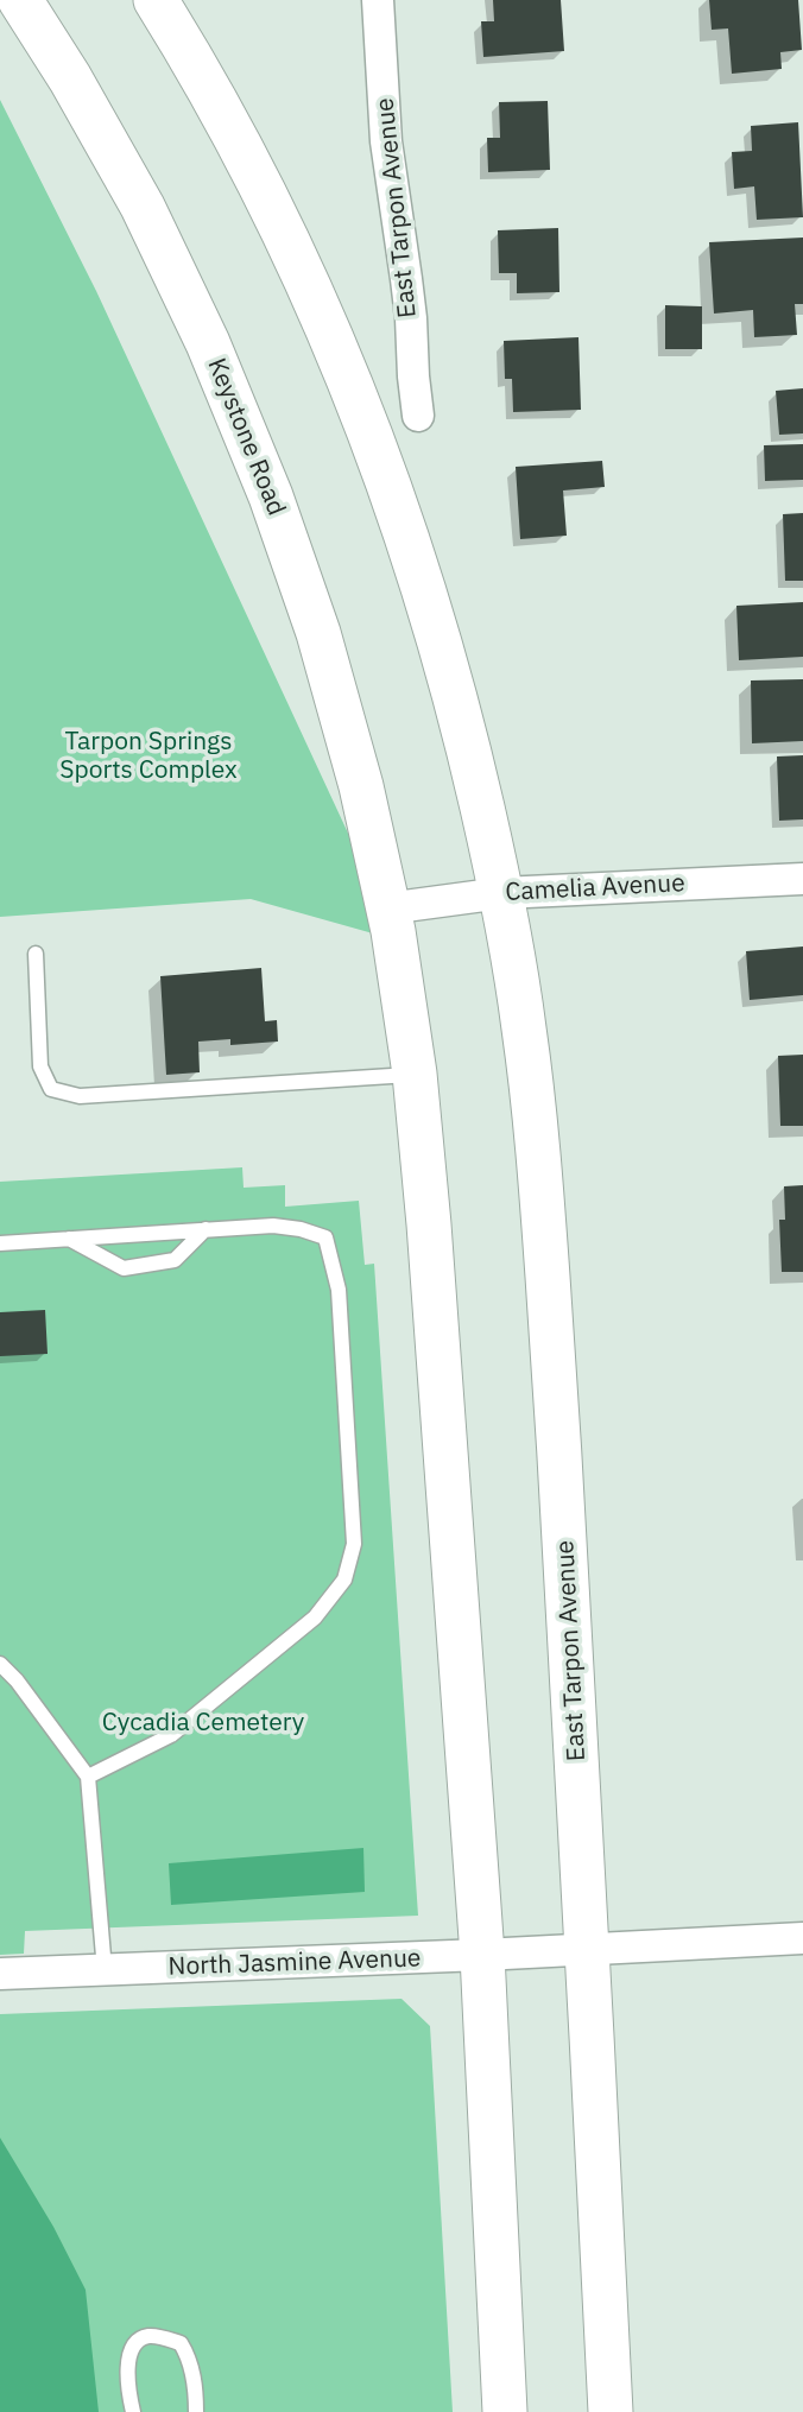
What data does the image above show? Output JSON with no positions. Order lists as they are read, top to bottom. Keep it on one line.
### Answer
{"streets":{"main road":["East Tarpon Avenue","Keystone Road"],"street":["Camelia Avenue","North Jasmine Avenue"]},"crossings":[["East Tarpon Avenue","Camelia Avenue"],["East Tarpon Avenue","North Jasmine Avenue"],["Keystone Road","Camelia Avenue"]],"parks":["Tarpon Springs Sports Complex","Cycadia Cemetery"]}
